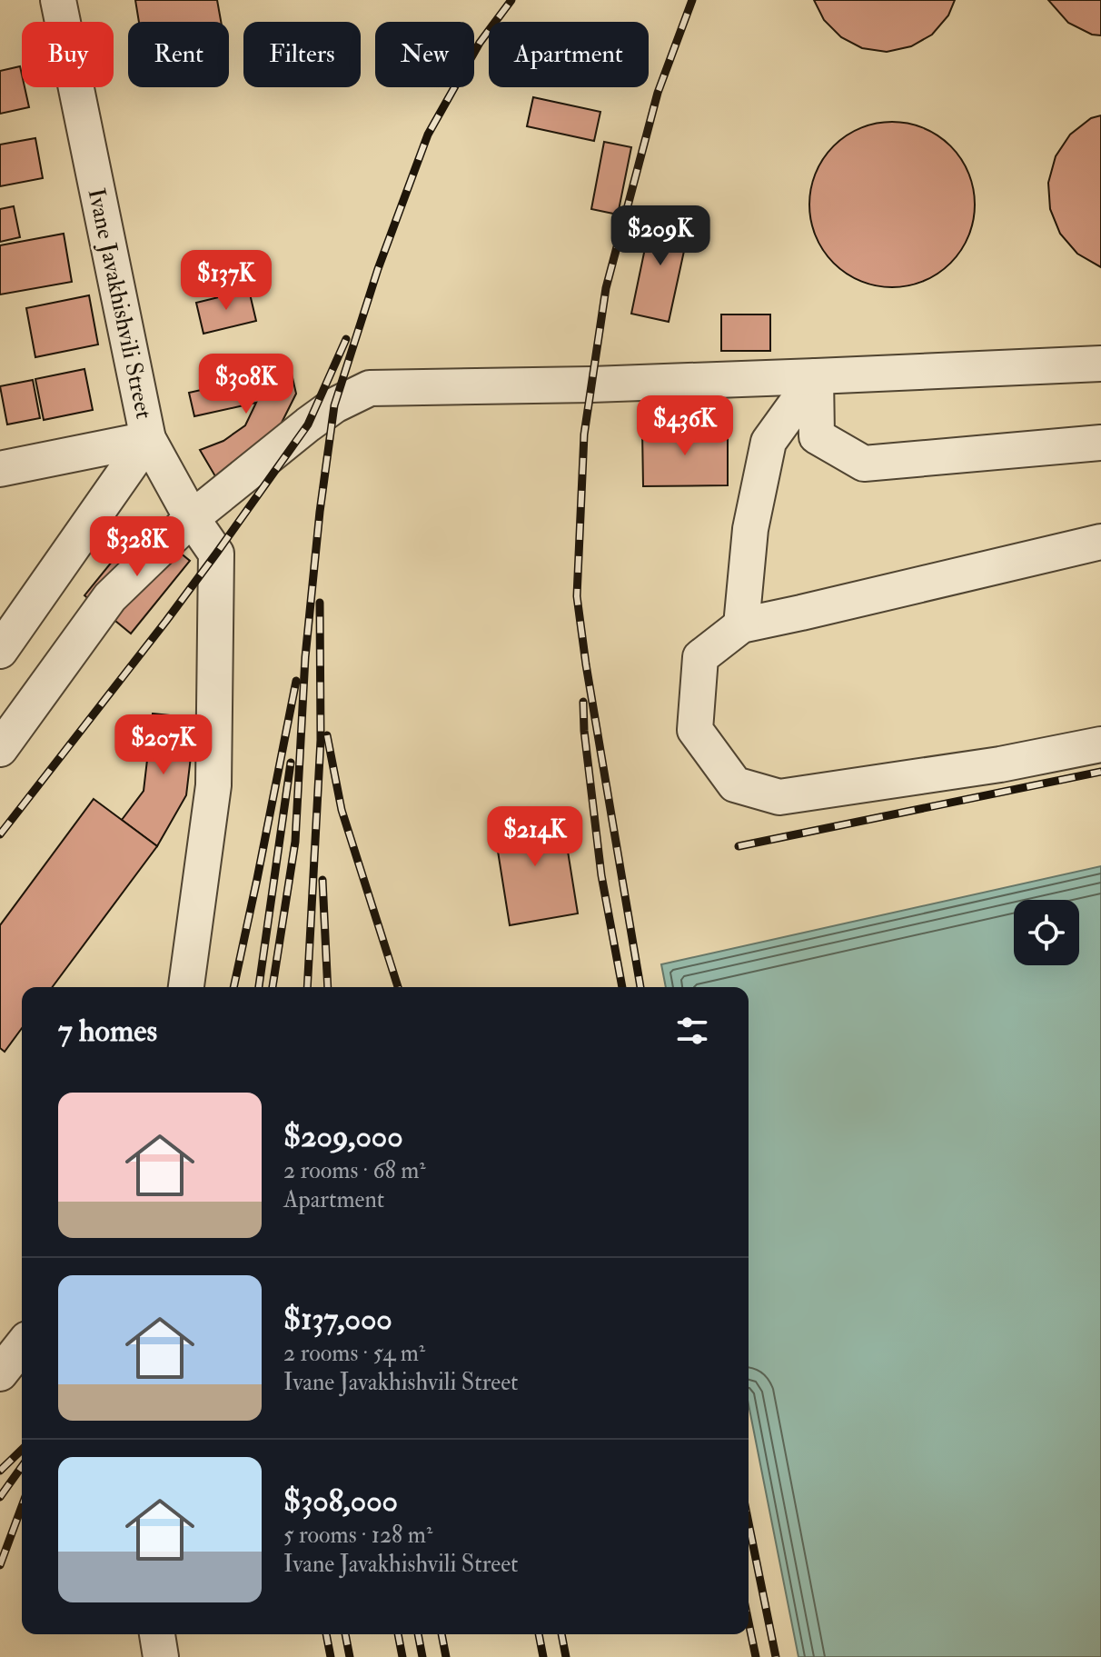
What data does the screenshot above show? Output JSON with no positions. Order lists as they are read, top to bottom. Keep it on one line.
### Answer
{"streets":{"street":["Ivane Javakhishvili Street"]},"page":{"chip":["Buy","Rent","Filters","New","Apartment"],"price":["$209K","$137K","$308K","$436K","$328K","$207K","$214K"],"heading":"7 homes","list":[{"name":"$209,000","note":"2 rooms · 68 m² · Apartment"},{"name":"$137,000","note":"2 rooms · 54 m² · Ivane Javakhishvili Street"},{"name":"$308,000","note":"5 rooms · 128 m² · Ivane Javakhishvili Street"}]}}
